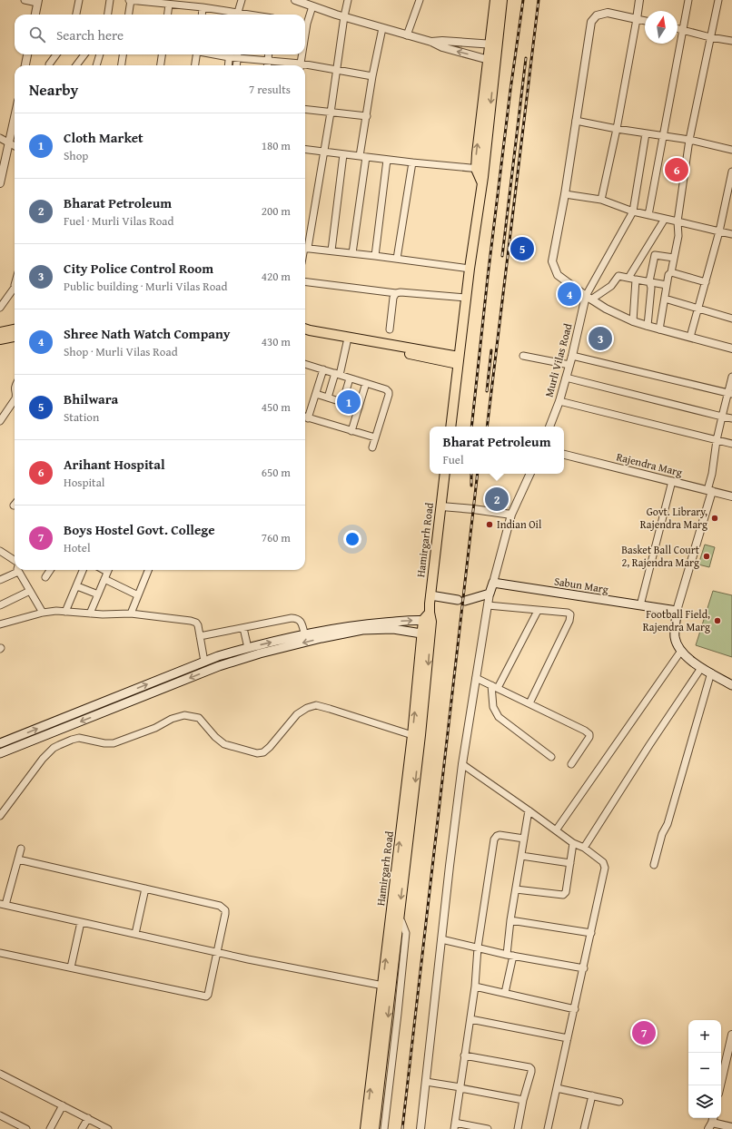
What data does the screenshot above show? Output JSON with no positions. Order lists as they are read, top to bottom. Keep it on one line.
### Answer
{"streets":{"main road":["Hamirgarh Road","Sabun Marg"],"street":["Murli Vilas Road","Rajendra Marg"]},"places":["Govt. Library, Rajendra Marg","Indian Oil","Basket Ball Court 2, Rajendra Marg","Football Field, Rajendra Marg"],"north":"top","page":{"search":"Search here","heading":["Nearby","7 results"],"list":[{"mark":"1","name":"Cloth Market","note":"Shop","value":"180 m"},{"mark":"2","name":"Bharat Petroleum","note":"Fuel · Murli Vilas Road","value":"200 m"},{"mark":"3","name":"City Police Control Room","note":"Public building · Murli Vilas Road","value":"420 m"},{"mark":"4","name":"Shree Nath Watch Company","note":"Shop · Murli Vilas Road","value":"430 m"},{"mark":"5","name":"Bhilwara","note":"Station","value":"450 m"},{"mark":"6","name":"Arihant Hospital","note":"Hospital","value":"650 m"},{"mark":"7","name":"Boys Hostel Govt. College","note":"Hotel","value":"760 m"}],"pins":["6","5","4","3","1","2","7"],"popup":["Bharat Petroleum","Fuel"],"map_buttons":["+","−"]}}
